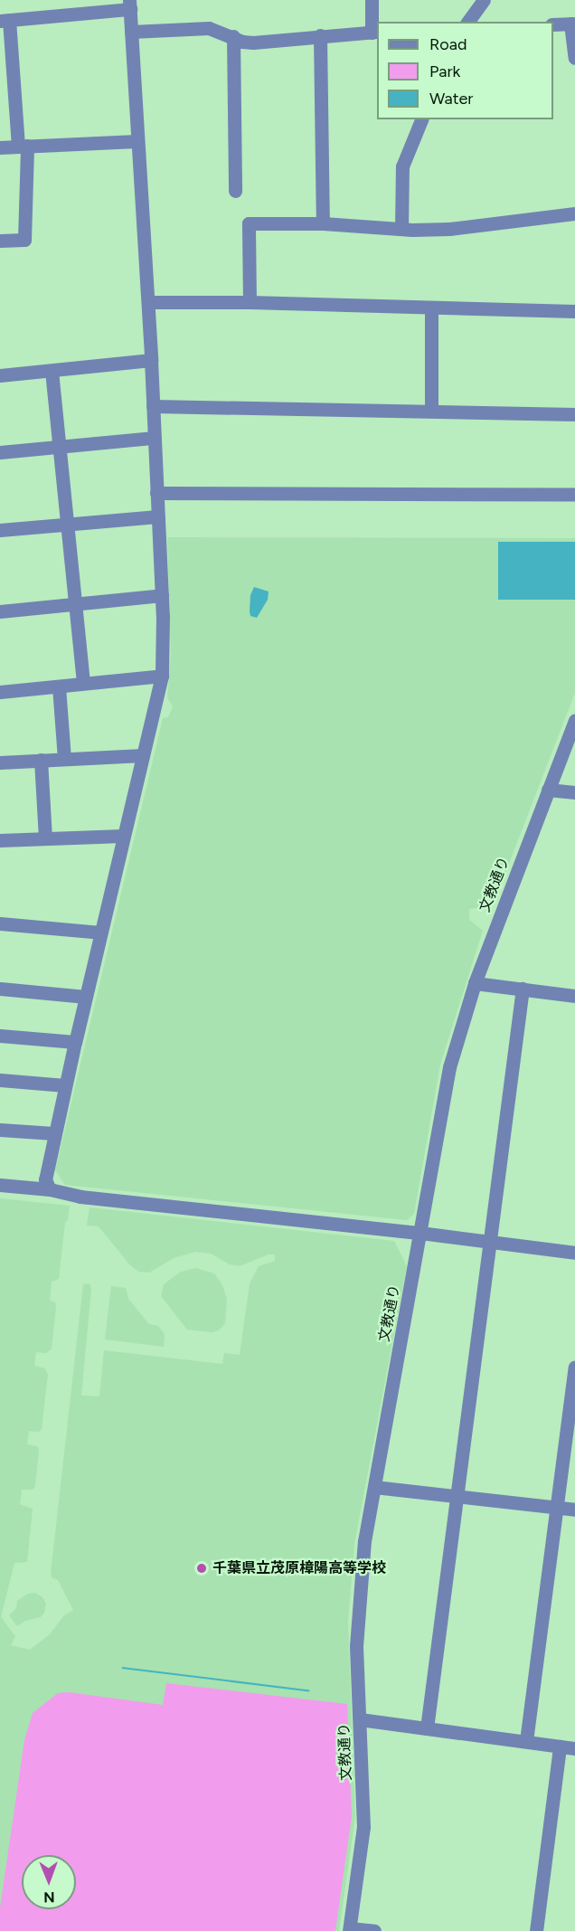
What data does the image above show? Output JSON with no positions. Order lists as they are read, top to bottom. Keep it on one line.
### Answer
{"streets":{"street":["文教通り"]},"places":["千葉県立茂原樟陽高等学校"],"legend":["Road","Park","Water"],"north":"bottom"}
